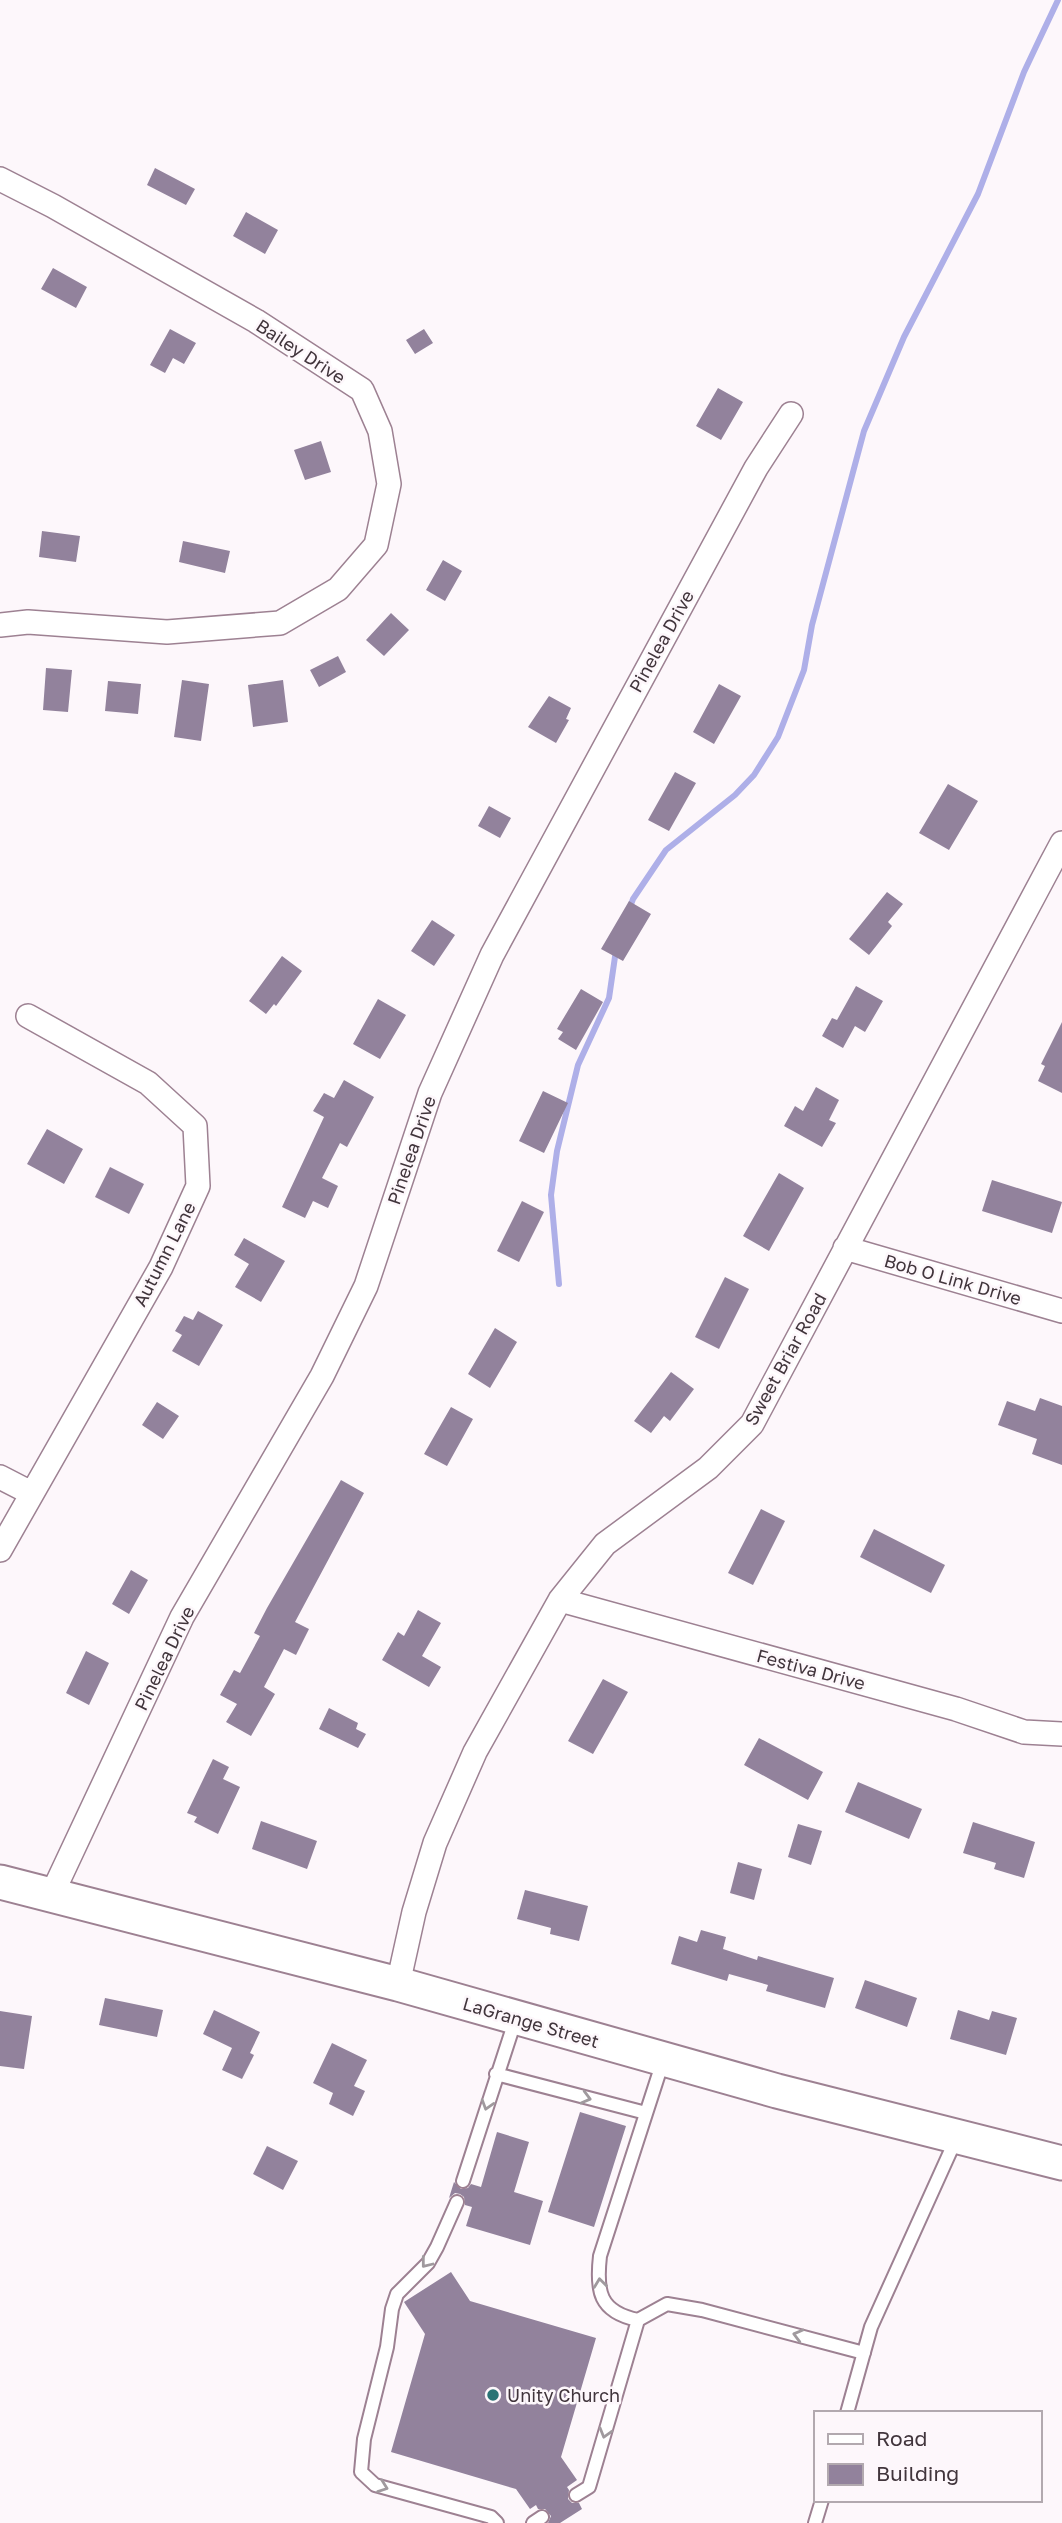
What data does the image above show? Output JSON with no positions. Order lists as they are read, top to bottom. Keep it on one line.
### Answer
{"streets":{"street":["Bailey Drive","Pinelea Drive","Autumn Lane","Bob O Link Drive","Sweet Briar Road","Festiva Drive","LaGrange Street"]},"crossings":[["Pinelea Drive","LaGrange Street"],["Bob O Link Drive","Sweet Briar Road"],["Sweet Briar Road","Festiva Drive"],["Sweet Briar Road","LaGrange Street"]],"places":["Unity Church"],"legend":["Road","Building"]}
